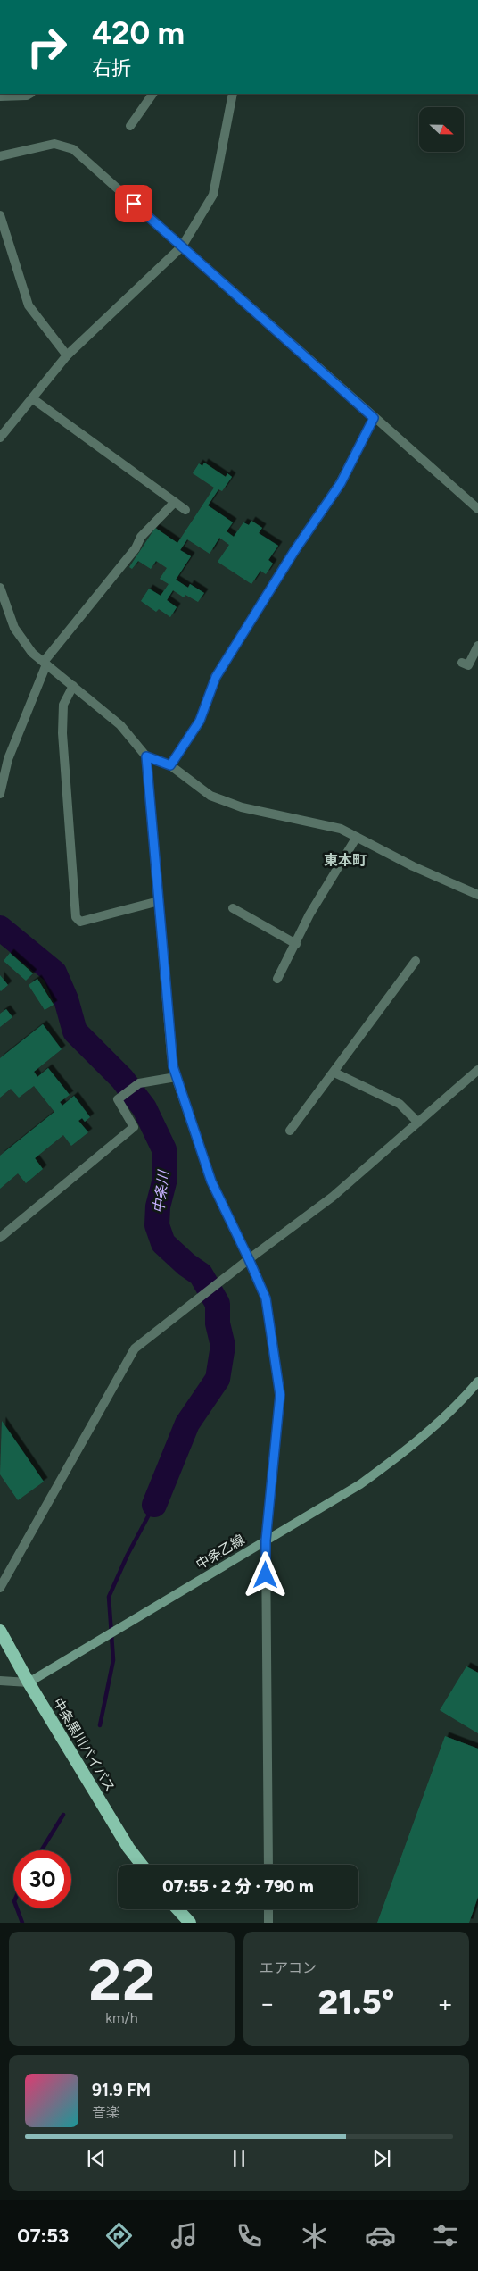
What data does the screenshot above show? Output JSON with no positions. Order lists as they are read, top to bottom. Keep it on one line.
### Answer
{"streets":{"highway":["中条黒川バイパス"],"main road":["中条乙線"]},"crossings":[["中条乙線","中条黒川バイパス"]],"districts":["東本町"],"water":["中条川"],"north":"right","page":{"turn":["420 m","右折"],"limit":"30","trip":"07:55 · 2 分 · 790 m","tile":[["22","km/h"],"エアコン"],"heat":["−","21.5°","+"],"song":["91.9 FM","音楽"],"tabs":"07:53"}}
